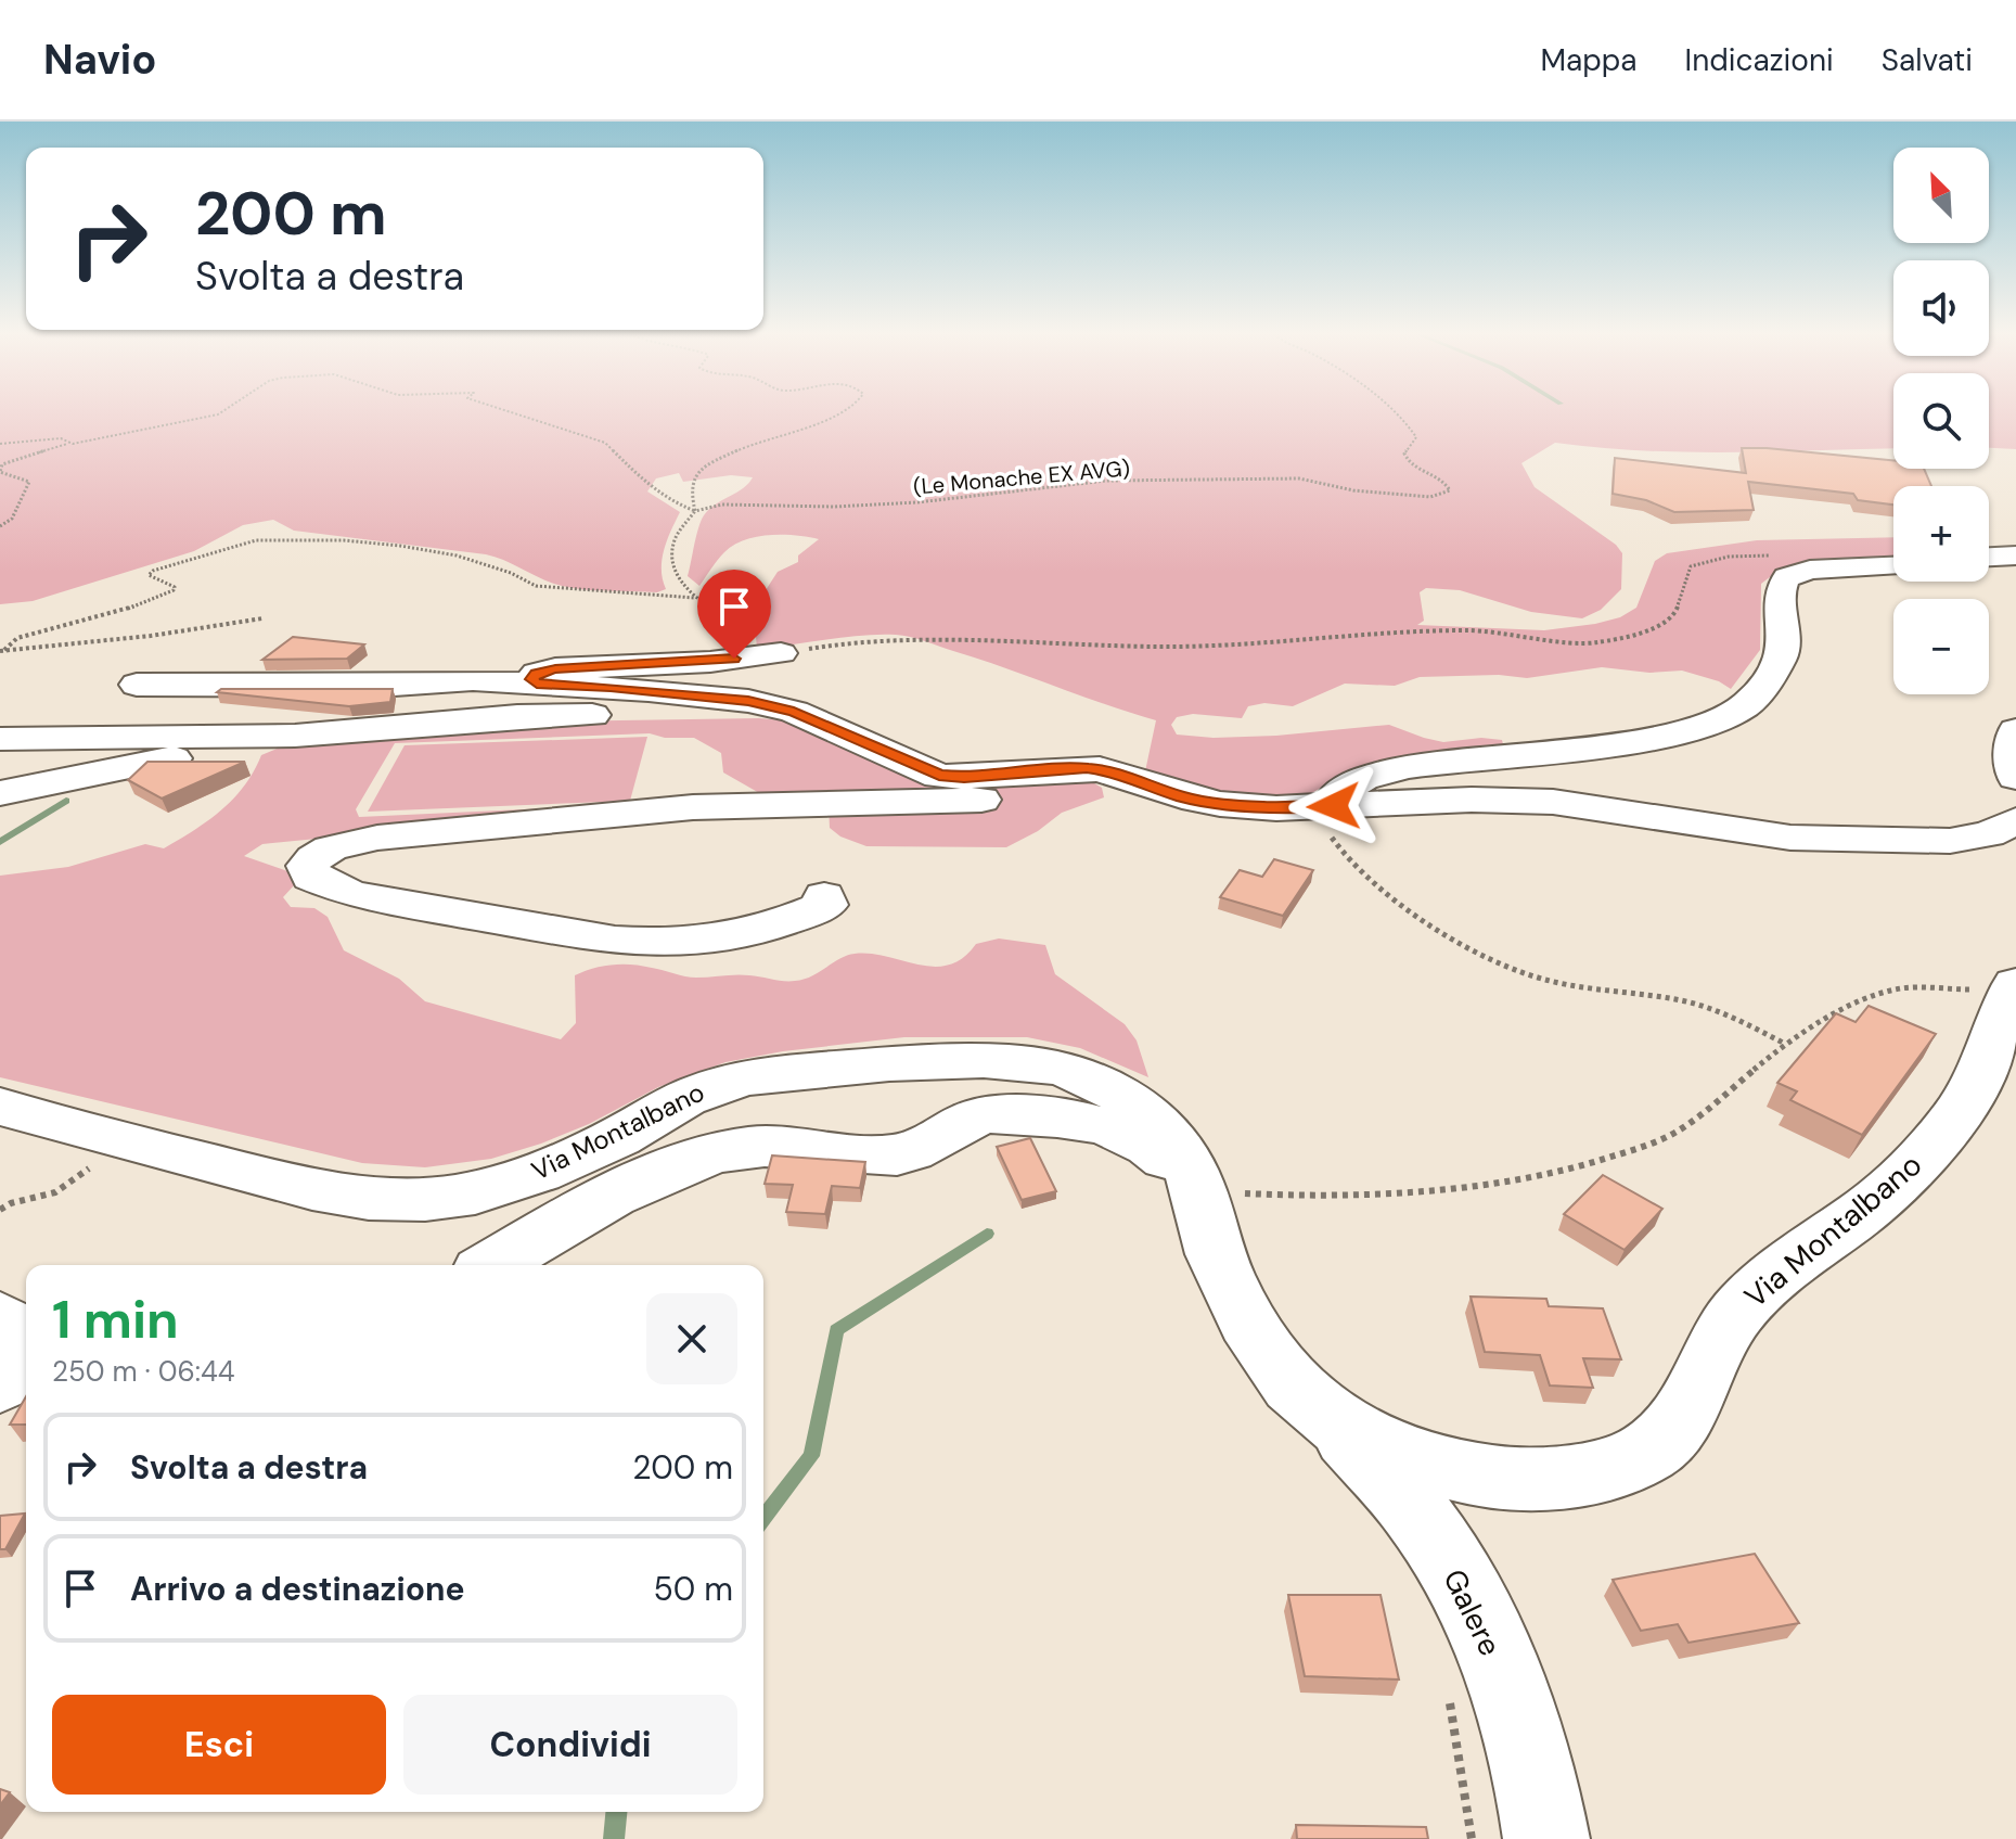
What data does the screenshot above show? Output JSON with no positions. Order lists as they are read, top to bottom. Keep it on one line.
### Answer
{"streets":{"street":["Via Montalbano","Galere"],"path":["(Le Monache EX AVG)"]},"crossings":[["Via Montalbano","Galere"]],"north":"top left","page":{"header":"Navio","nav":["Mappa","Indicazioni","Salvati"],"map_buttons":["+","−"],"turn":["200 m","Svolta a destra"],"heading":["1 min","250 m · 06:44"],"list":[{"name":"Svolta a destra","value":"200 m"},{"name":"Arrivo a destinazione","value":"50 m"}],"buttons":["Esci","Condividi"]}}
